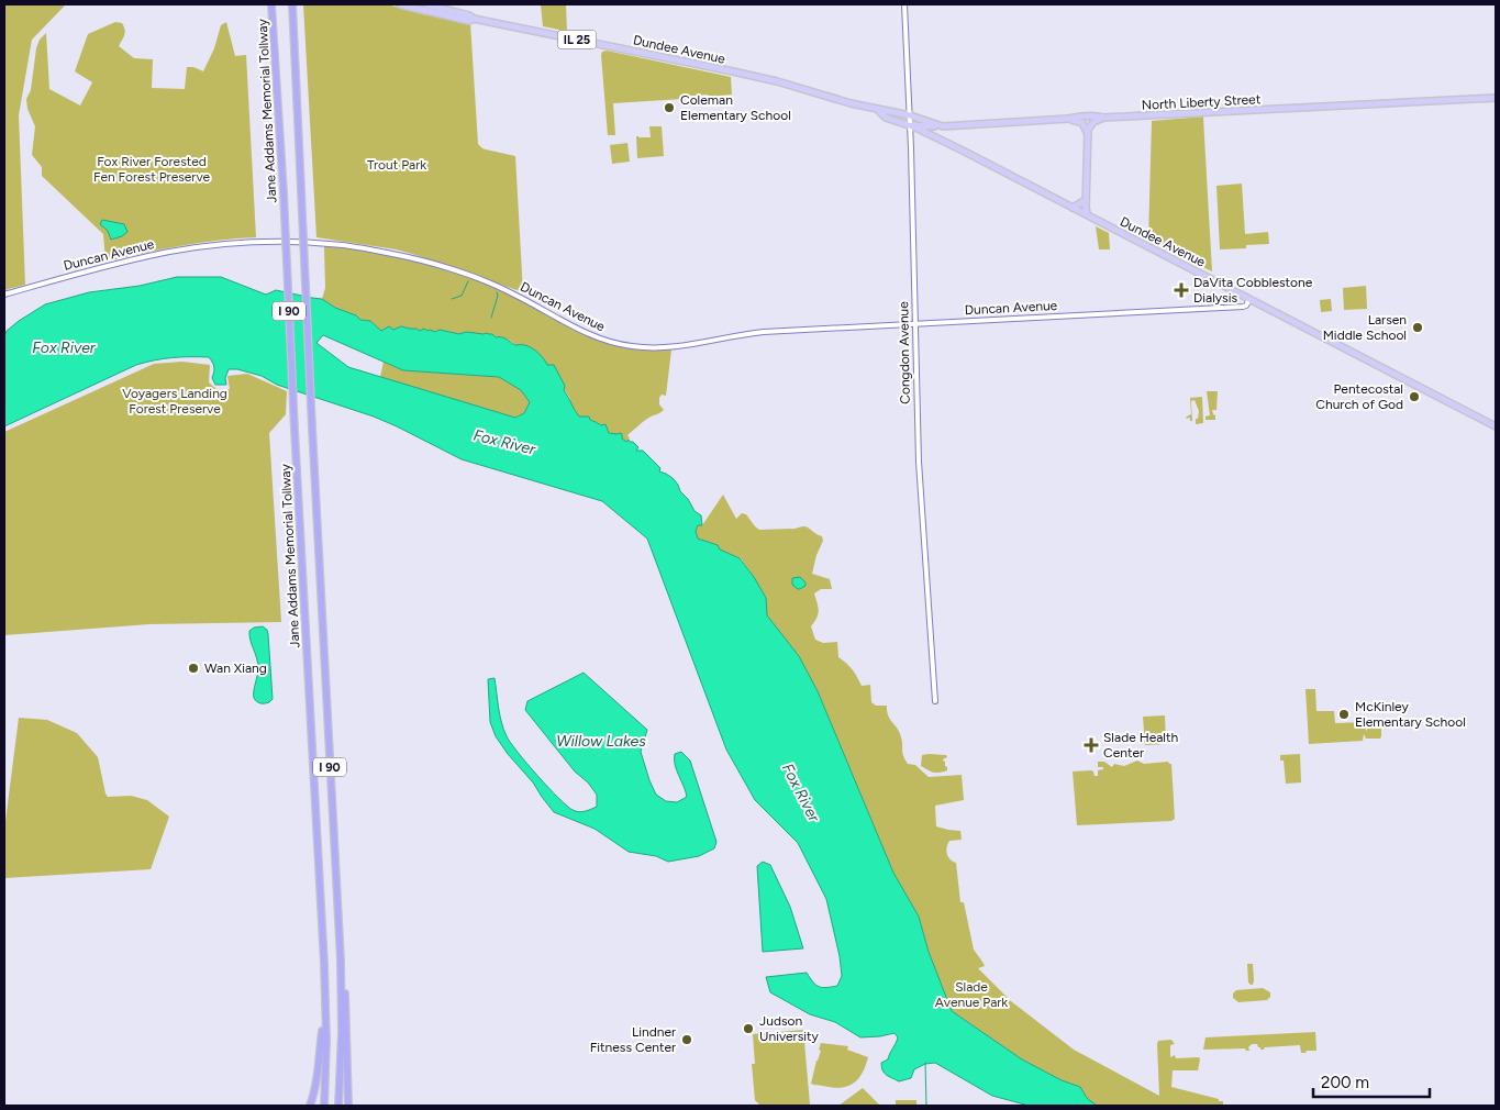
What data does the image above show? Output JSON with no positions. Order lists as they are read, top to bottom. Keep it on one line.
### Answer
{"streets":{"highway":["Jane Addams Memorial Tollway","I 90"],"main road":["IL 25","Dundee Avenue","North Liberty Street"],"street":["Duncan Avenue","Congdon Avenue"]},"crossings":[["Dundee Avenue","North Liberty Street"],["Dundee Avenue","Duncan Avenue"],["Dundee Avenue","Congdon Avenue"],["North Liberty Street","Congdon Avenue"],["Duncan Avenue","Congdon Avenue"]],"water":["Fox River","Willow Lakes"],"parks":["Fox River Forested Fen Forest Preserve","Trout Park","Voyagers Landing Forest Preserve","Slade Avenue Park"],"places":{"other":["Coleman Elementary School","Larsen Middle School","Pentecostal Church of God","Wan Xiang","McKinley Elementary School","Judson University","Lindner Fitness Center"],"health":["DaVita Cobblestone Dialysis","Slade Health Center"]},"scale_bar":"200 m"}
